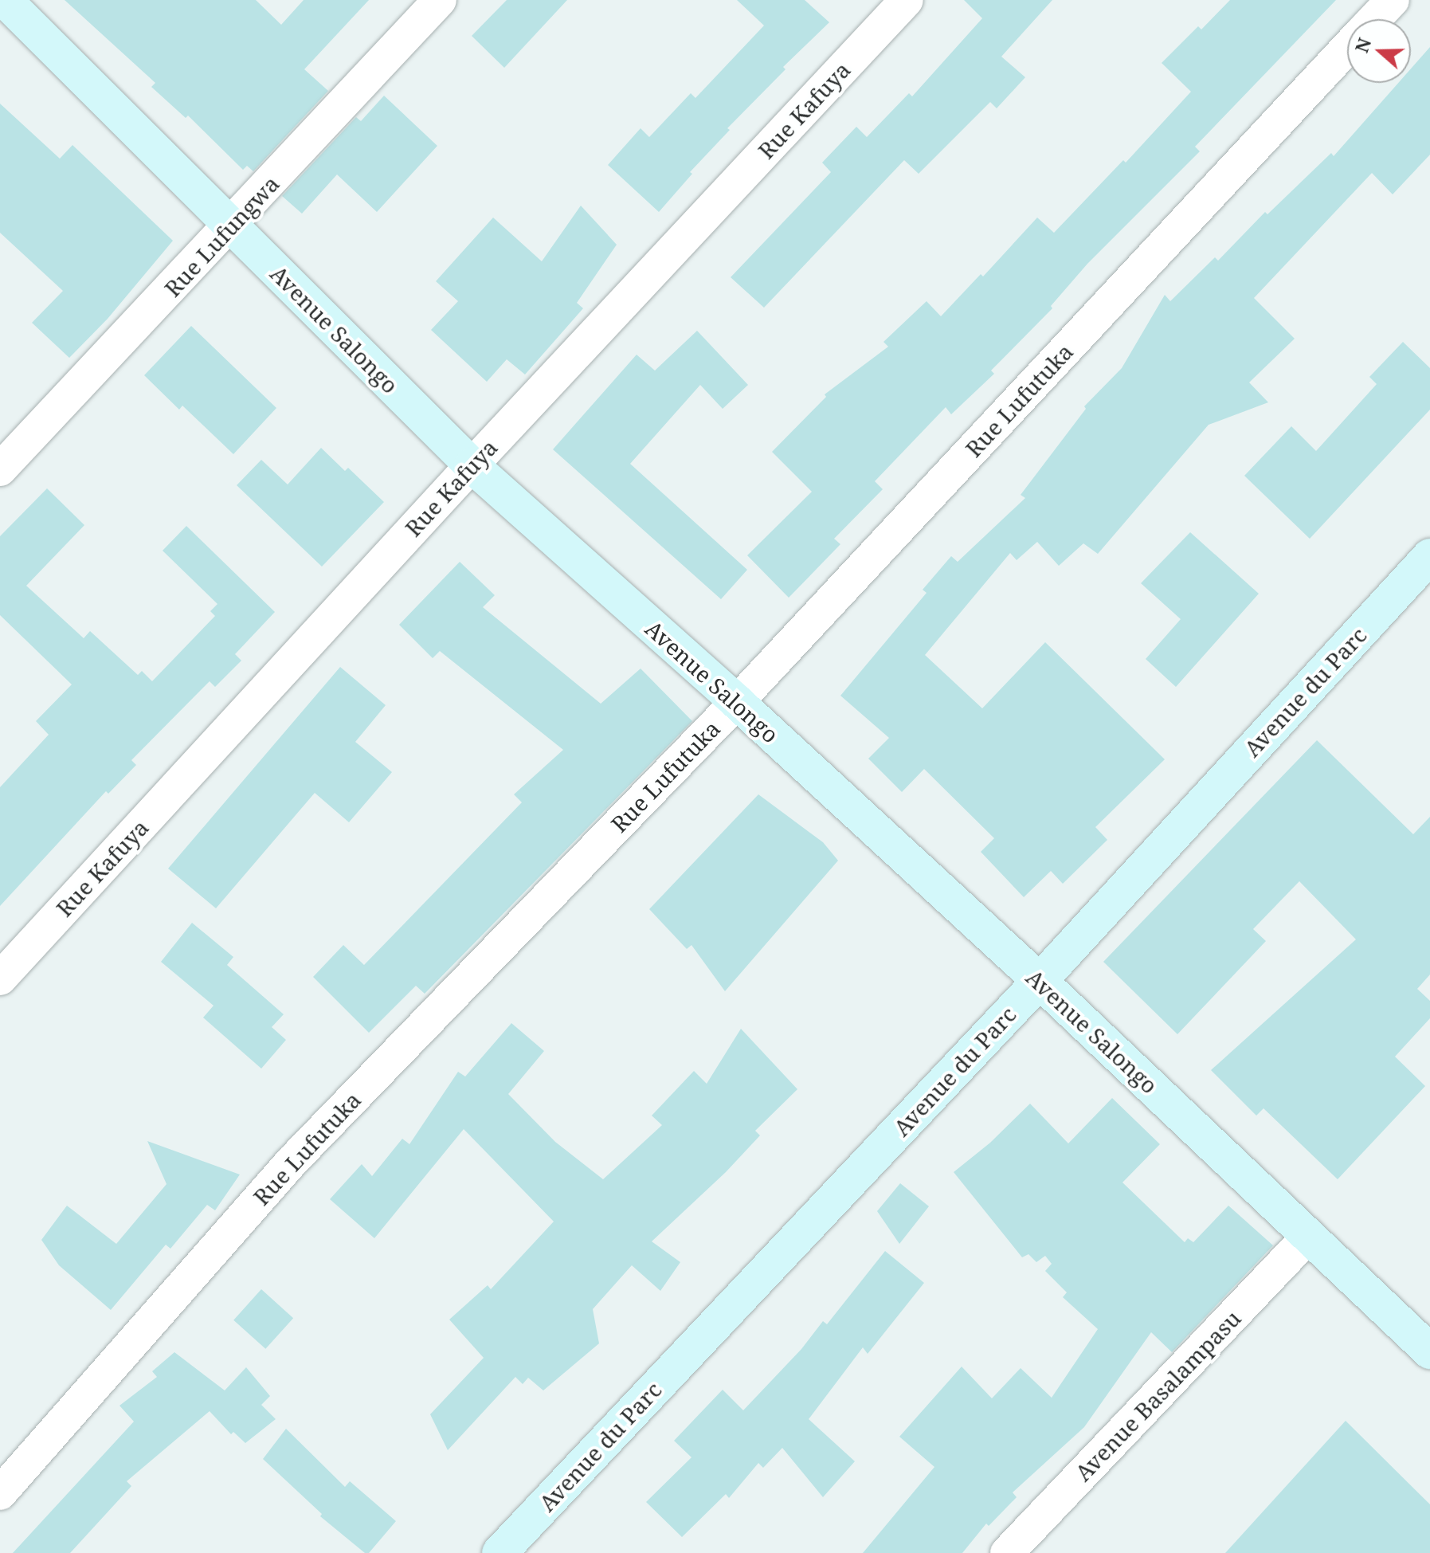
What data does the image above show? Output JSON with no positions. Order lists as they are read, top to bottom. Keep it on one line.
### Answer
{"streets":{"street":["Rue Kafuya","Rue Lufungwa","Avenue Salongo","Rue Lufutuka","Avenue du Parc","Avenue Basalampasu"]},"crossings":[["Rue Kafuya","Avenue Salongo"],["Rue Lufungwa","Avenue Salongo"],["Avenue Salongo","Rue Lufutuka"],["Avenue Salongo","Avenue du Parc"],["Avenue Salongo","Avenue Basalampasu"]],"north":"left"}
